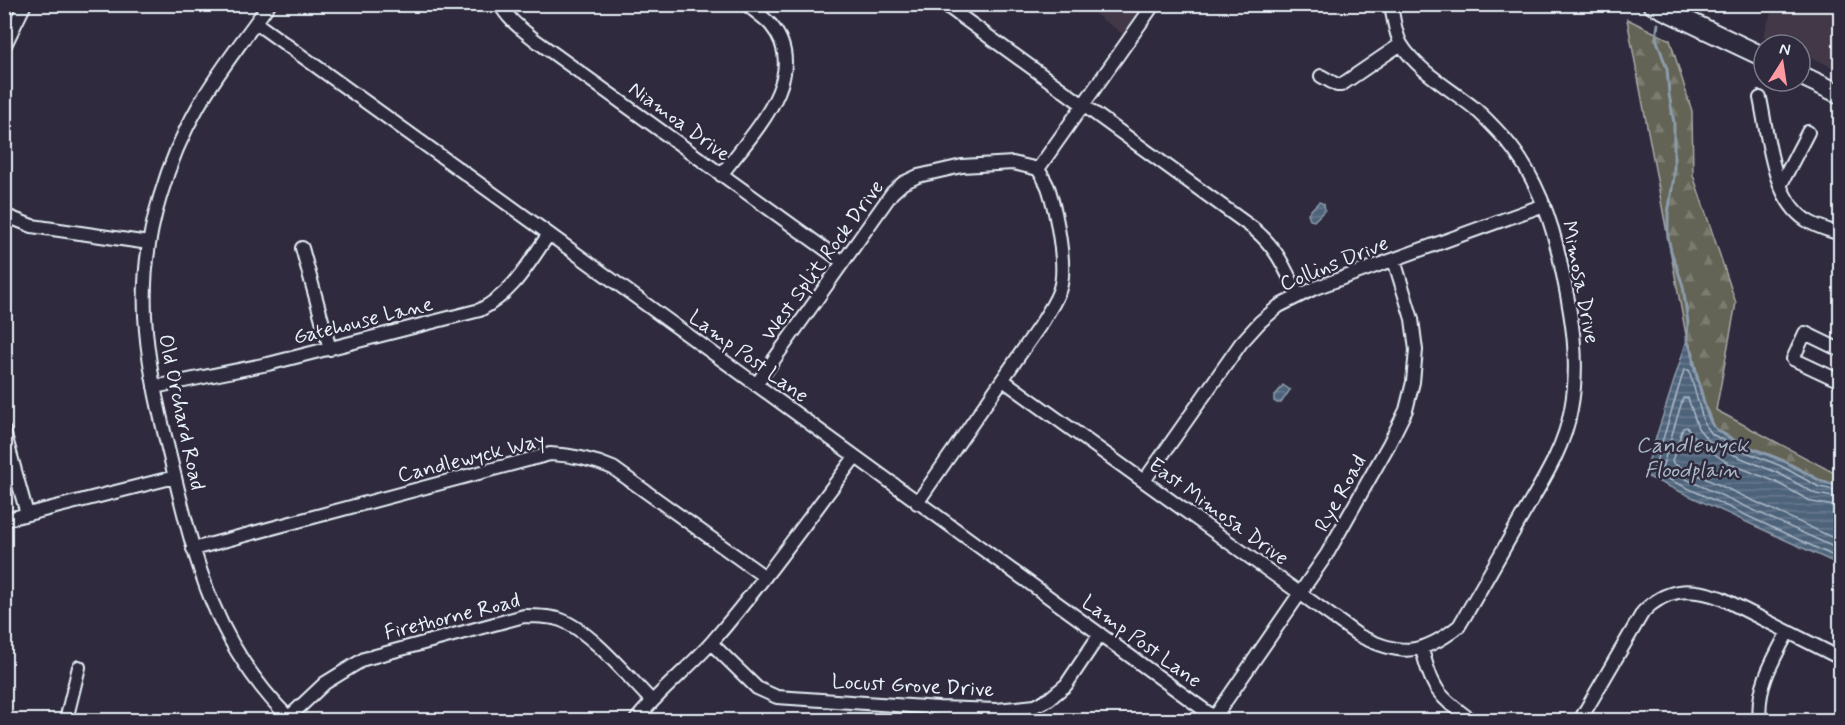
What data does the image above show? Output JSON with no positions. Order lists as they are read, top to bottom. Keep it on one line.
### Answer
{"streets":{"street":["Niamoa Drive","West Split Rock Drive","Collins Drive","Mimosa Drive","Gatehouse Lane","Lamp Post Lane","Old Orchard Road","Candlewyck Way","Rye Road","East Mimosa Drive","Firethorne Road","Locust Grove Drive"]},"crossings":[["Niamoa Drive","West Split Rock Drive"],["West Split Rock Drive","Lamp Post Lane"],["Collins Drive","Mimosa Drive"],["Collins Drive","Rye Road"],["Collins Drive","East Mimosa Drive"],["Mimosa Drive","East Mimosa Drive"],["Gatehouse Lane","Lamp Post Lane"],["Gatehouse Lane","Old Orchard Road"],["Lamp Post Lane","Old Orchard Road"],["Lamp Post Lane","Rye Road"],["Lamp Post Lane","Locust Grove Drive"],["Old Orchard Road","Candlewyck Way"],["Old Orchard Road","Firethorne Road"],["Rye Road","East Mimosa Drive"]],"water":["Candlewyck Floodplain"],"north":"top"}
